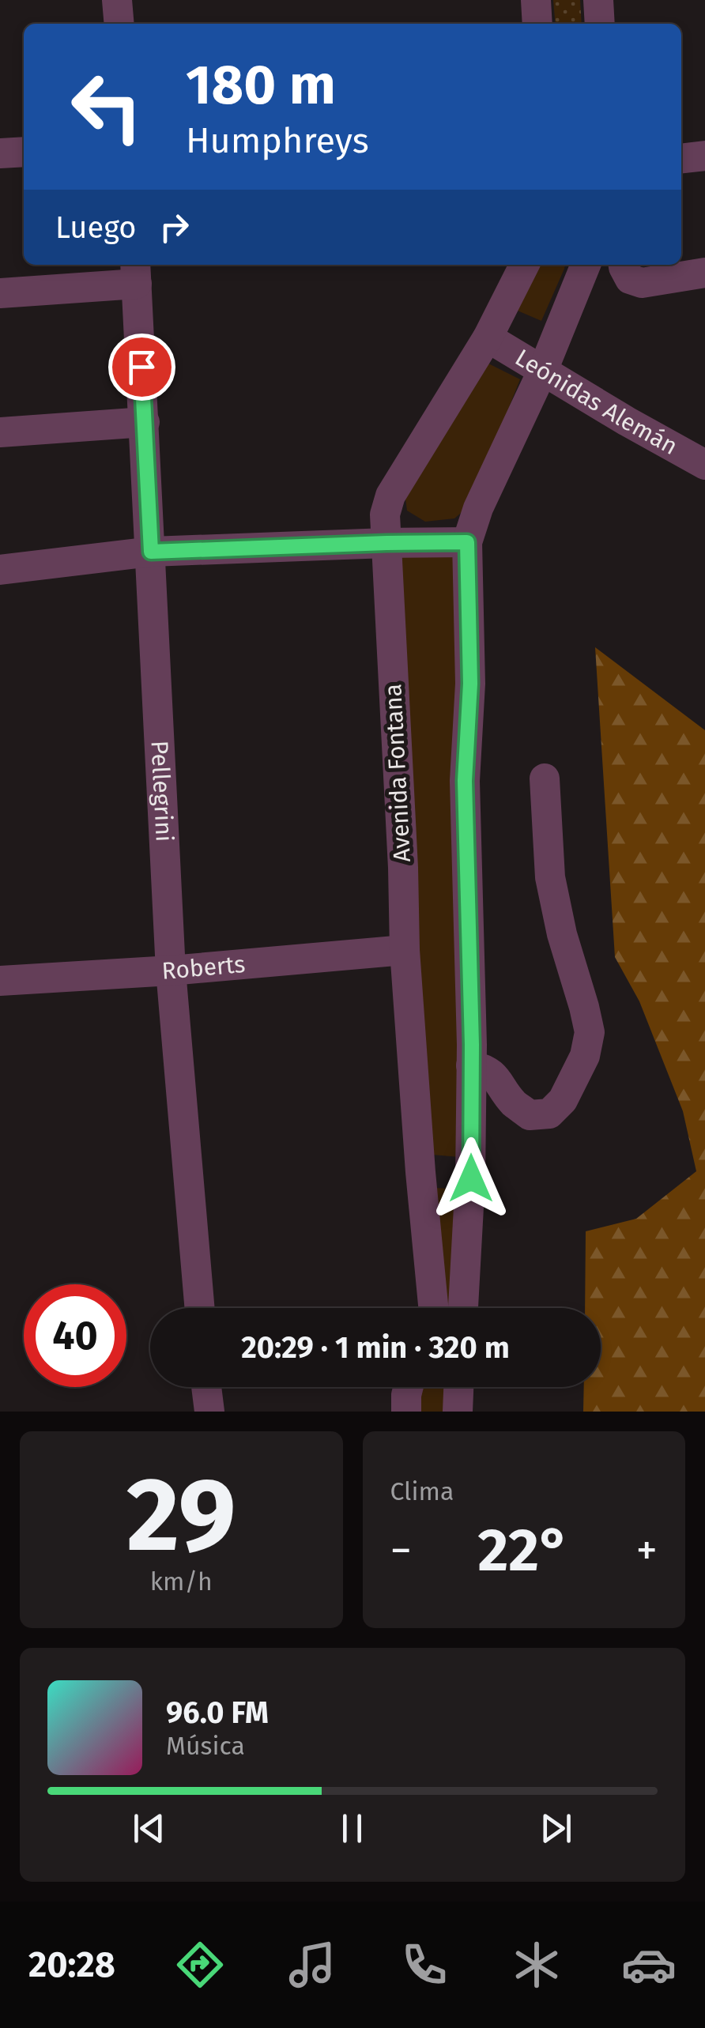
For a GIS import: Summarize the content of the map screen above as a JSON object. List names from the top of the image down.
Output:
{
  "streets": {
    "street": [
      "Leónidas Alemán",
      "Avenida Fontana",
      "Pellegrini",
      "Roberts"
    ]
  },
  "crossings": [
    ["Leónidas Alemán", "Avenida Fontana"],
    ["Avenida Fontana", "Roberts"],
    ["Pellegrini", "Roberts"]
  ],
  "page": {
    "turn": ["180 m", "Humphreys"],
    "then": "Luego",
    "limit": "40",
    "trip": "20:29 · 1 min · 320 m",
    "tile": [
      ["29", "km/h"],
      "Clima"
    ],
    "heat": ["−", "22°", "+"],
    "song": ["96.0 FM", "Música"],
    "tabs": "20:28"
  }
}
